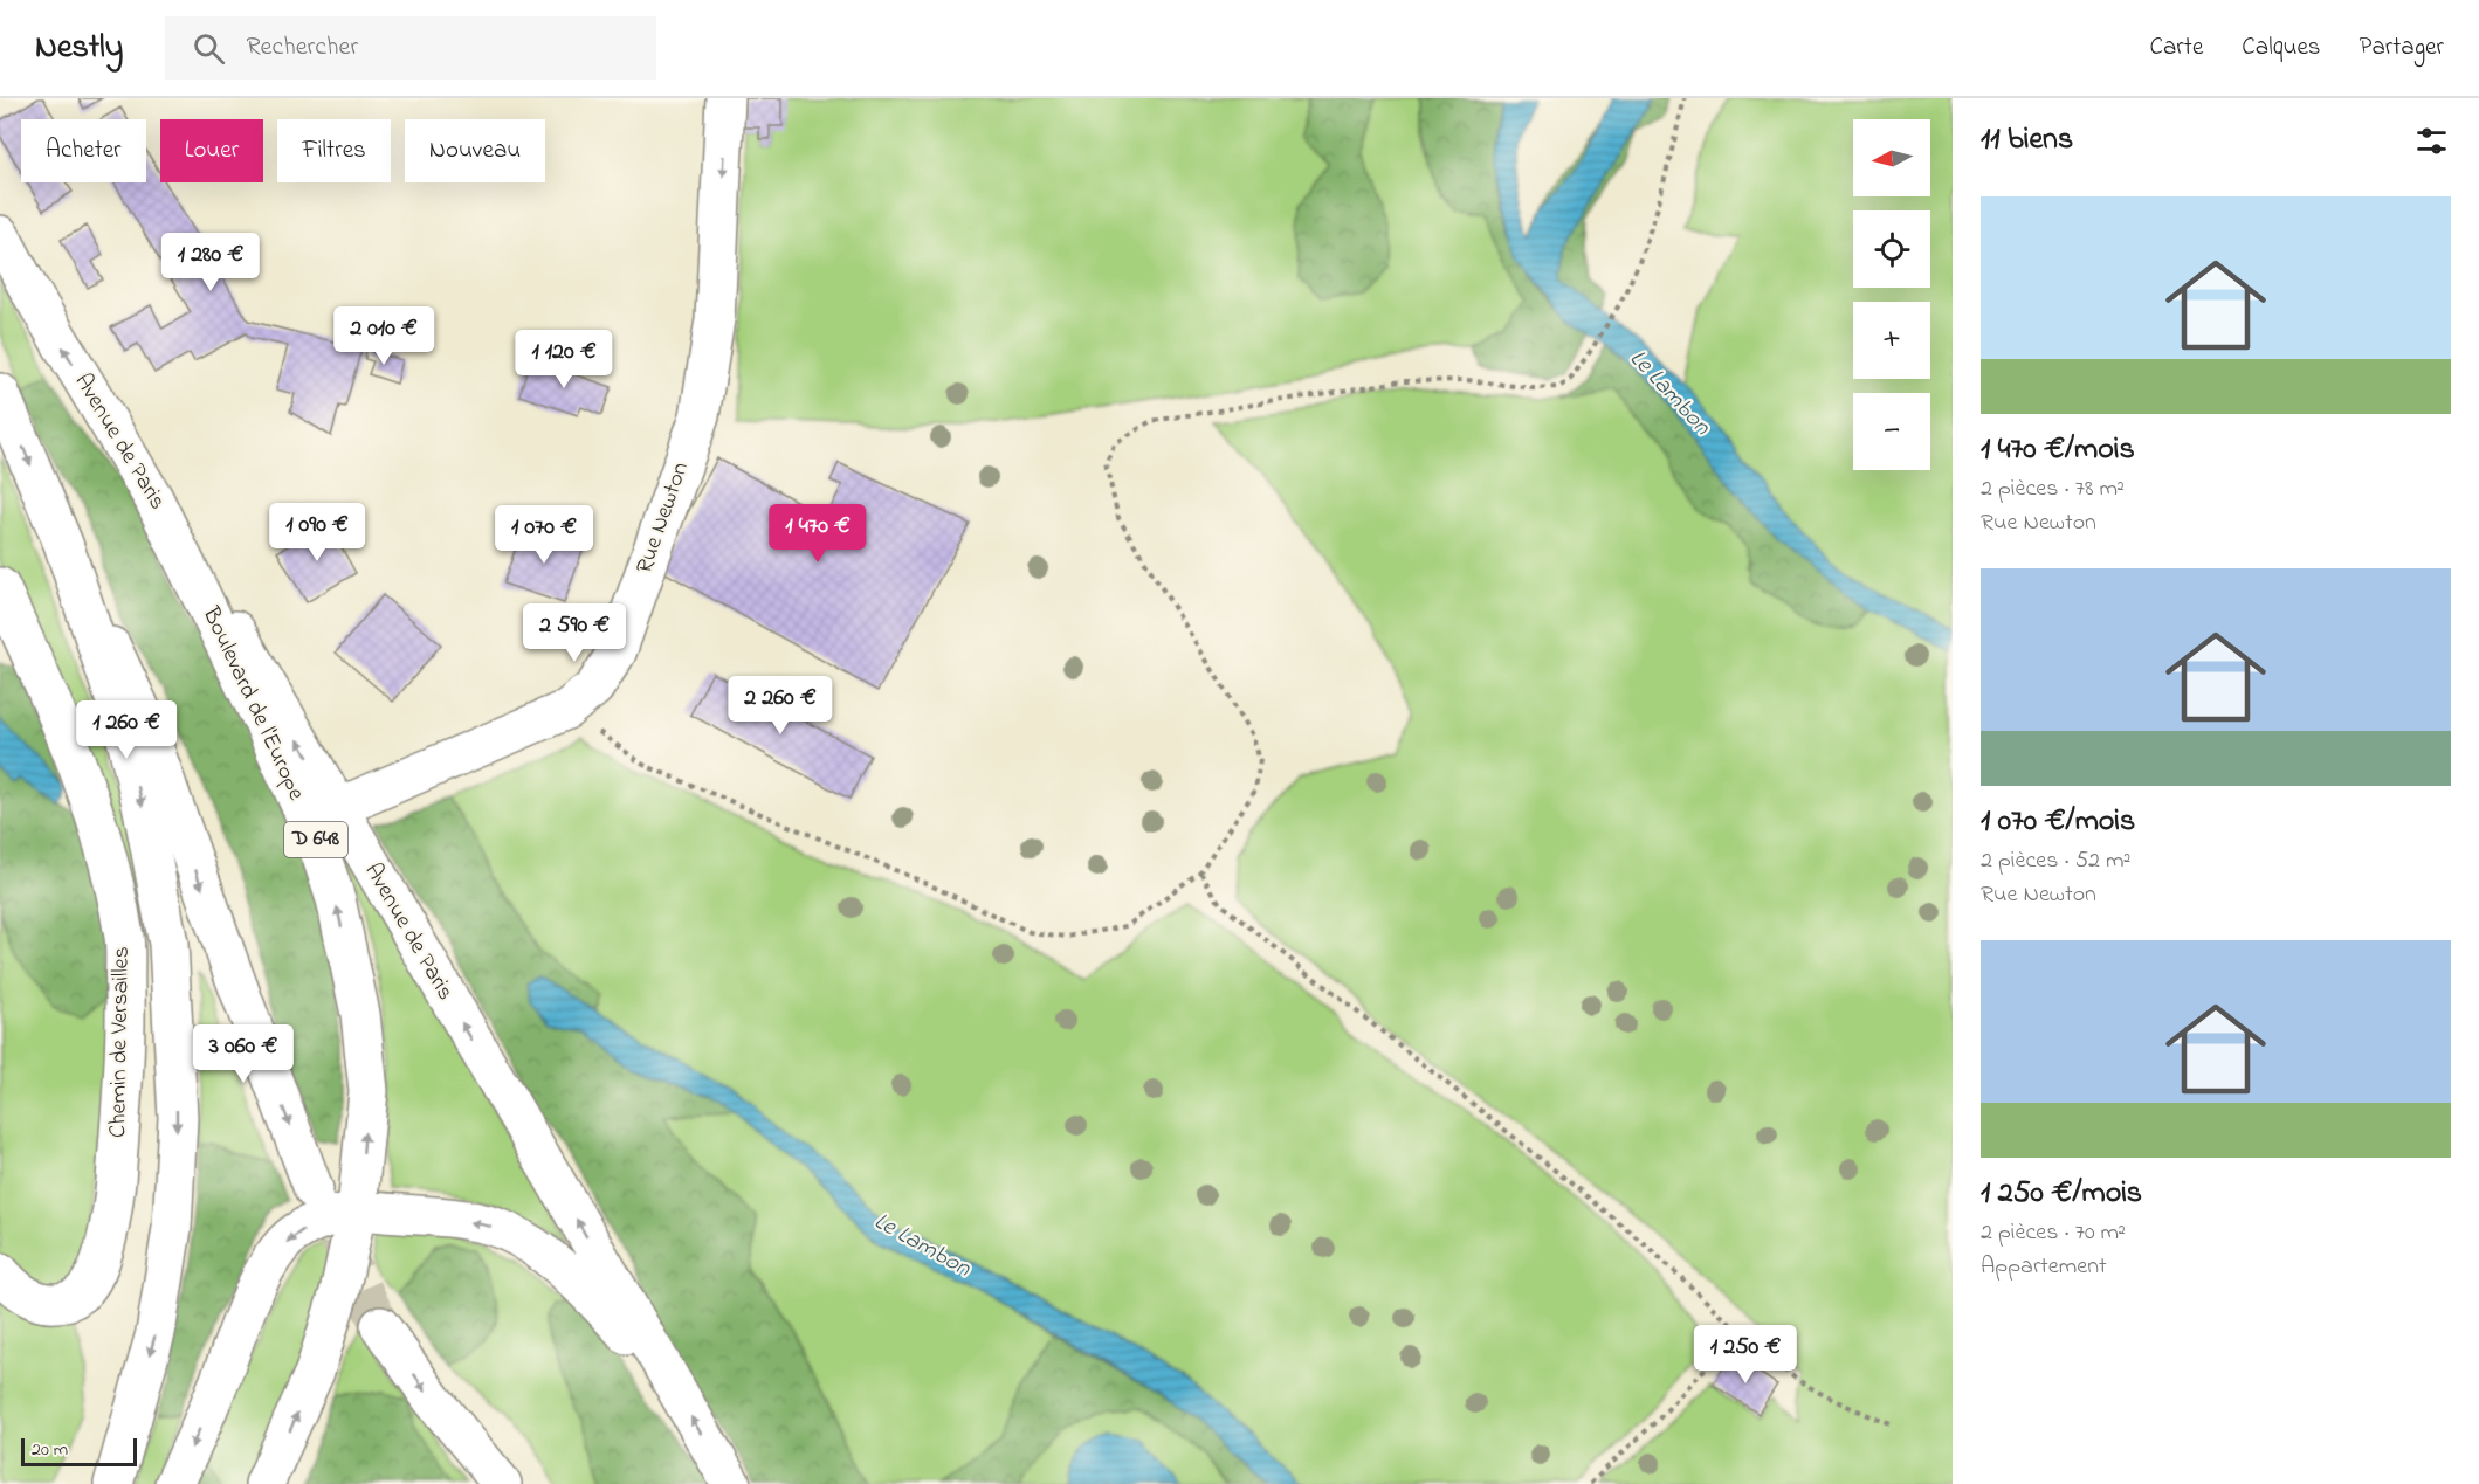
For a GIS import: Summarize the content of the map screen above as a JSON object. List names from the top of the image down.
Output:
{
  "streets": {
    "main road": [
      "Avenue de Paris",
      "Rue Newton",
      "Boulevard de l'Europe",
      "D 648",
      "Chemin de Versailles"
    ]
  },
  "crossings": [
    ["Avenue de Paris", "Rue Newton"],
    ["Avenue de Paris", "Boulevard de l'Europe"]
  ],
  "one_way": ["Rue Newton"],
  "water": ["Le Lambon"],
  "scale_bar": "20 m",
  "north": "left",
  "page": {
    "header": "Nestly",
    "search": "Rechercher",
    "nav": ["Carte", "Calques", "Partager"],
    "heading": "11 biens",
    "map_buttons": ["+", "−"],
    "chip": [
      "Acheter",
      "Louer",
      "Filtres",
      "Nouveau"
    ],
    "list": [
      {
        "name": "1 470 €/mois",
        "note": "2 pièces · 78 m² · Rue Newton"
      },
      {
        "name": "1 070 €/mois",
        "note": "2 pièces · 52 m² · Rue Newton"
      },
      {
        "name": "1 250 €/mois",
        "note": "2 pièces · 70 m² · Appartement"
      }
    ],
    "price": [
      "1 280 €",
      "2 010 €",
      "1 120 €",
      "1 090 €",
      "1 470 €",
      "1 070 €",
      "2 590 €",
      "2 260 €",
      "1 260 €",
      "3 060 €",
      "1 250 €"
    ],
    "scale": "20 m"
  }
}
